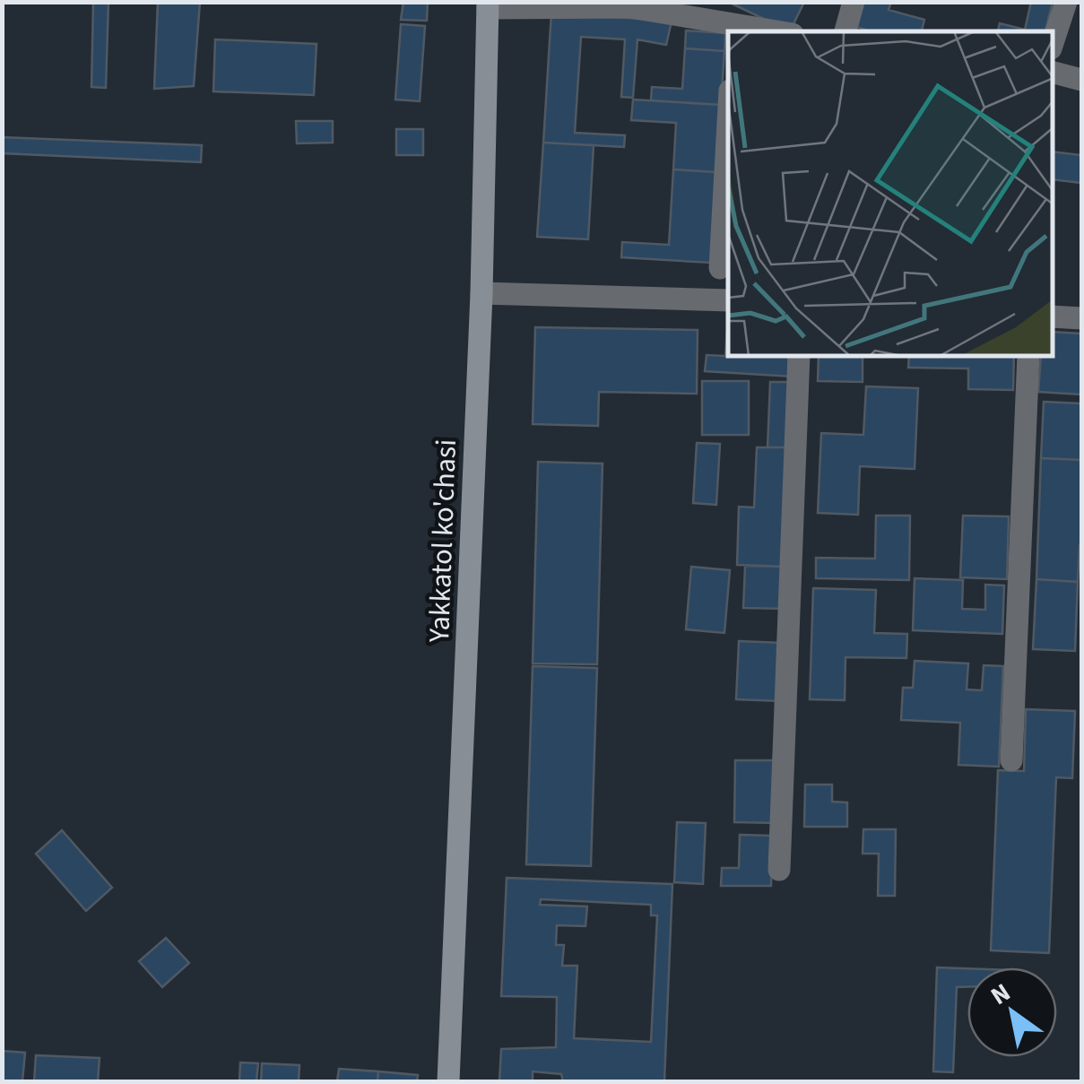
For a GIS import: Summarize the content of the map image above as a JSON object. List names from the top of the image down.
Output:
{
  "streets": {
    "street": ["Yakkatol ko'chasi"]
  },
  "north": "top left"
}
